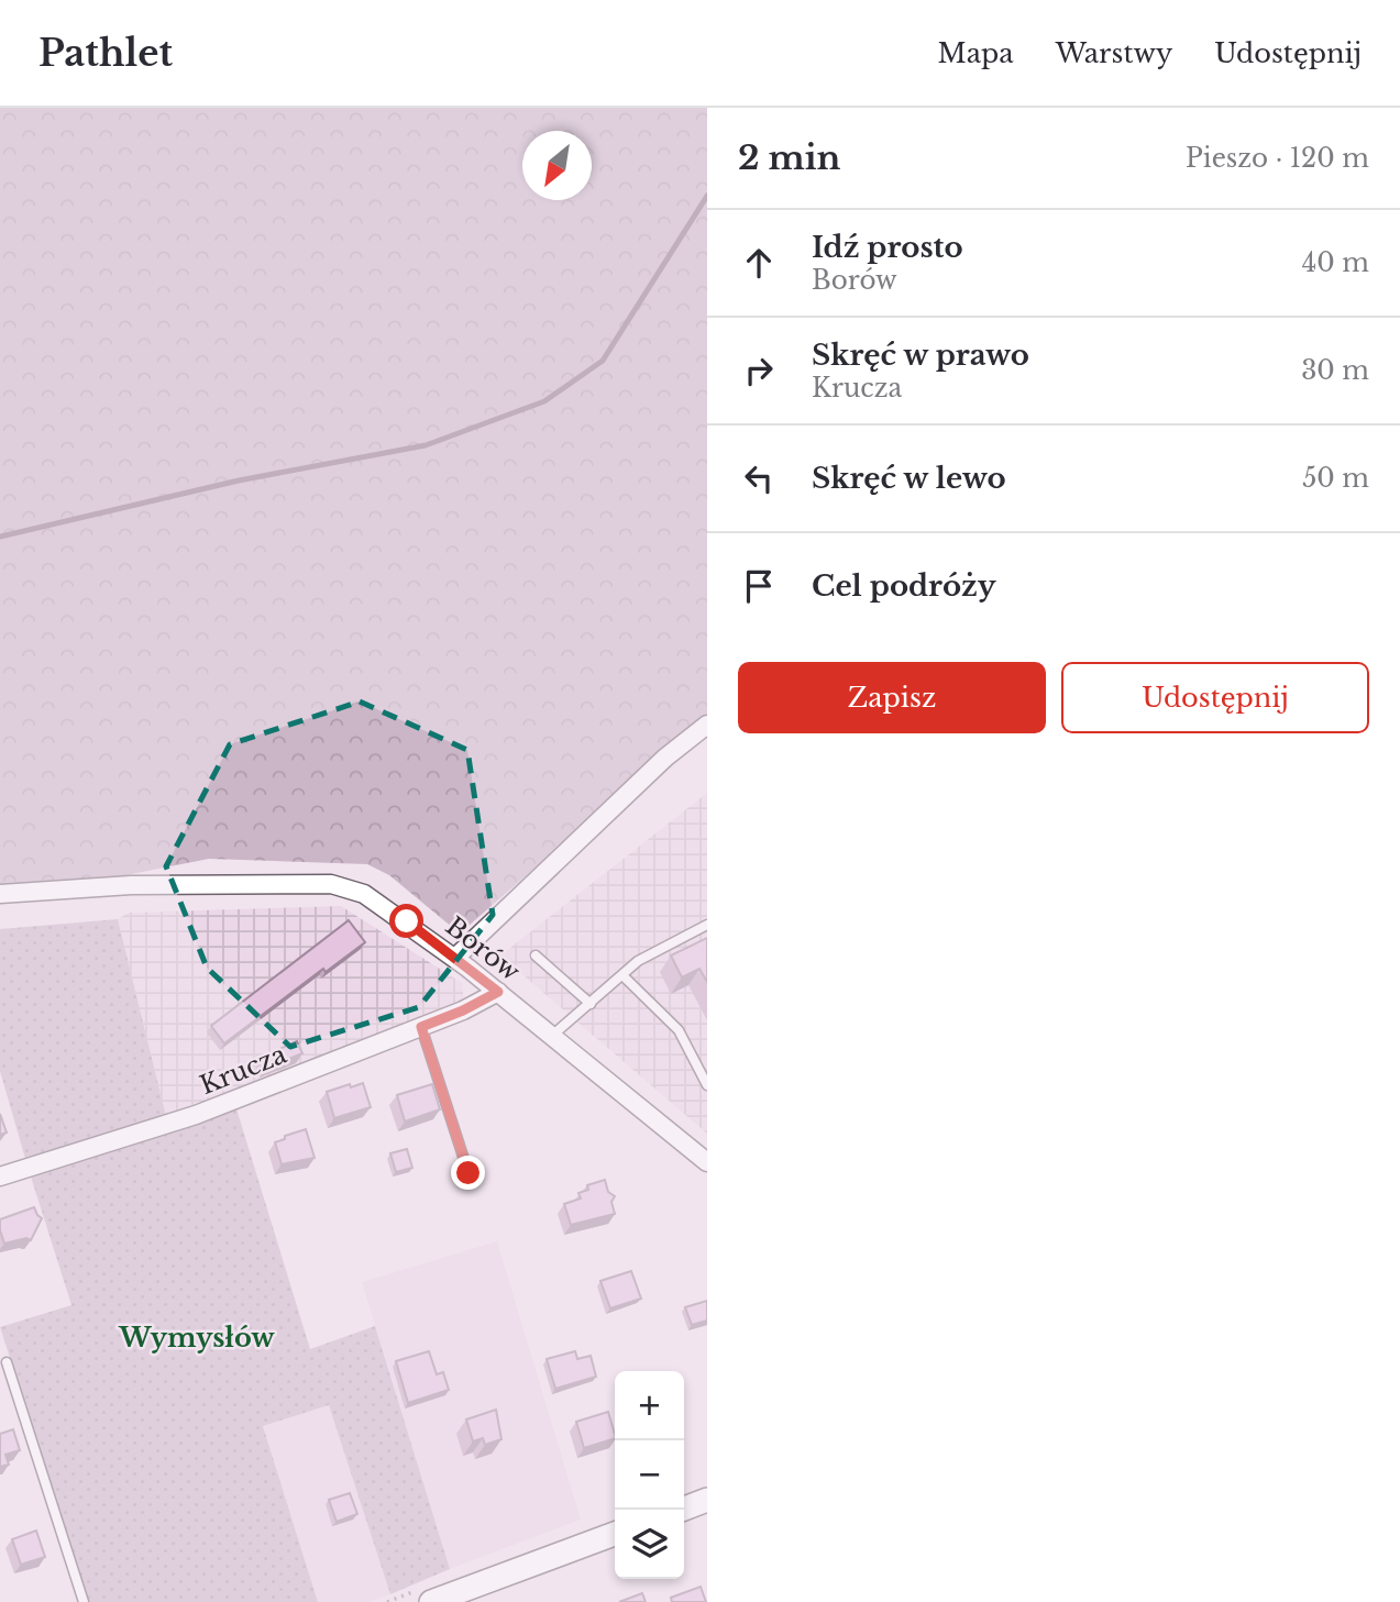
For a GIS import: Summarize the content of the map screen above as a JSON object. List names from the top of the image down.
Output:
{
  "streets": {
    "street": ["Borów", "Krucza"]
  },
  "crossings": [
    ["Borów", "Krucza"]
  ],
  "districts": ["Wymysłów"],
  "north": "bottom left",
  "page": {
    "header": "Pathlet",
    "nav": ["Mapa", "Warstwy", "Udostępnij"],
    "heading": ["2 min", "Pieszo · 120 m"],
    "list": [
      ["Idź prosto", "Borów", "40 m"],
      ["Skręć w prawo", "Krucza", "30 m"],
      ["Skręć w lewo", "50 m"],
      "Cel podróży"
    ],
    "buttons": ["Zapisz", "Udostępnij"],
    "map_buttons": ["+", "−"]
  }
}
